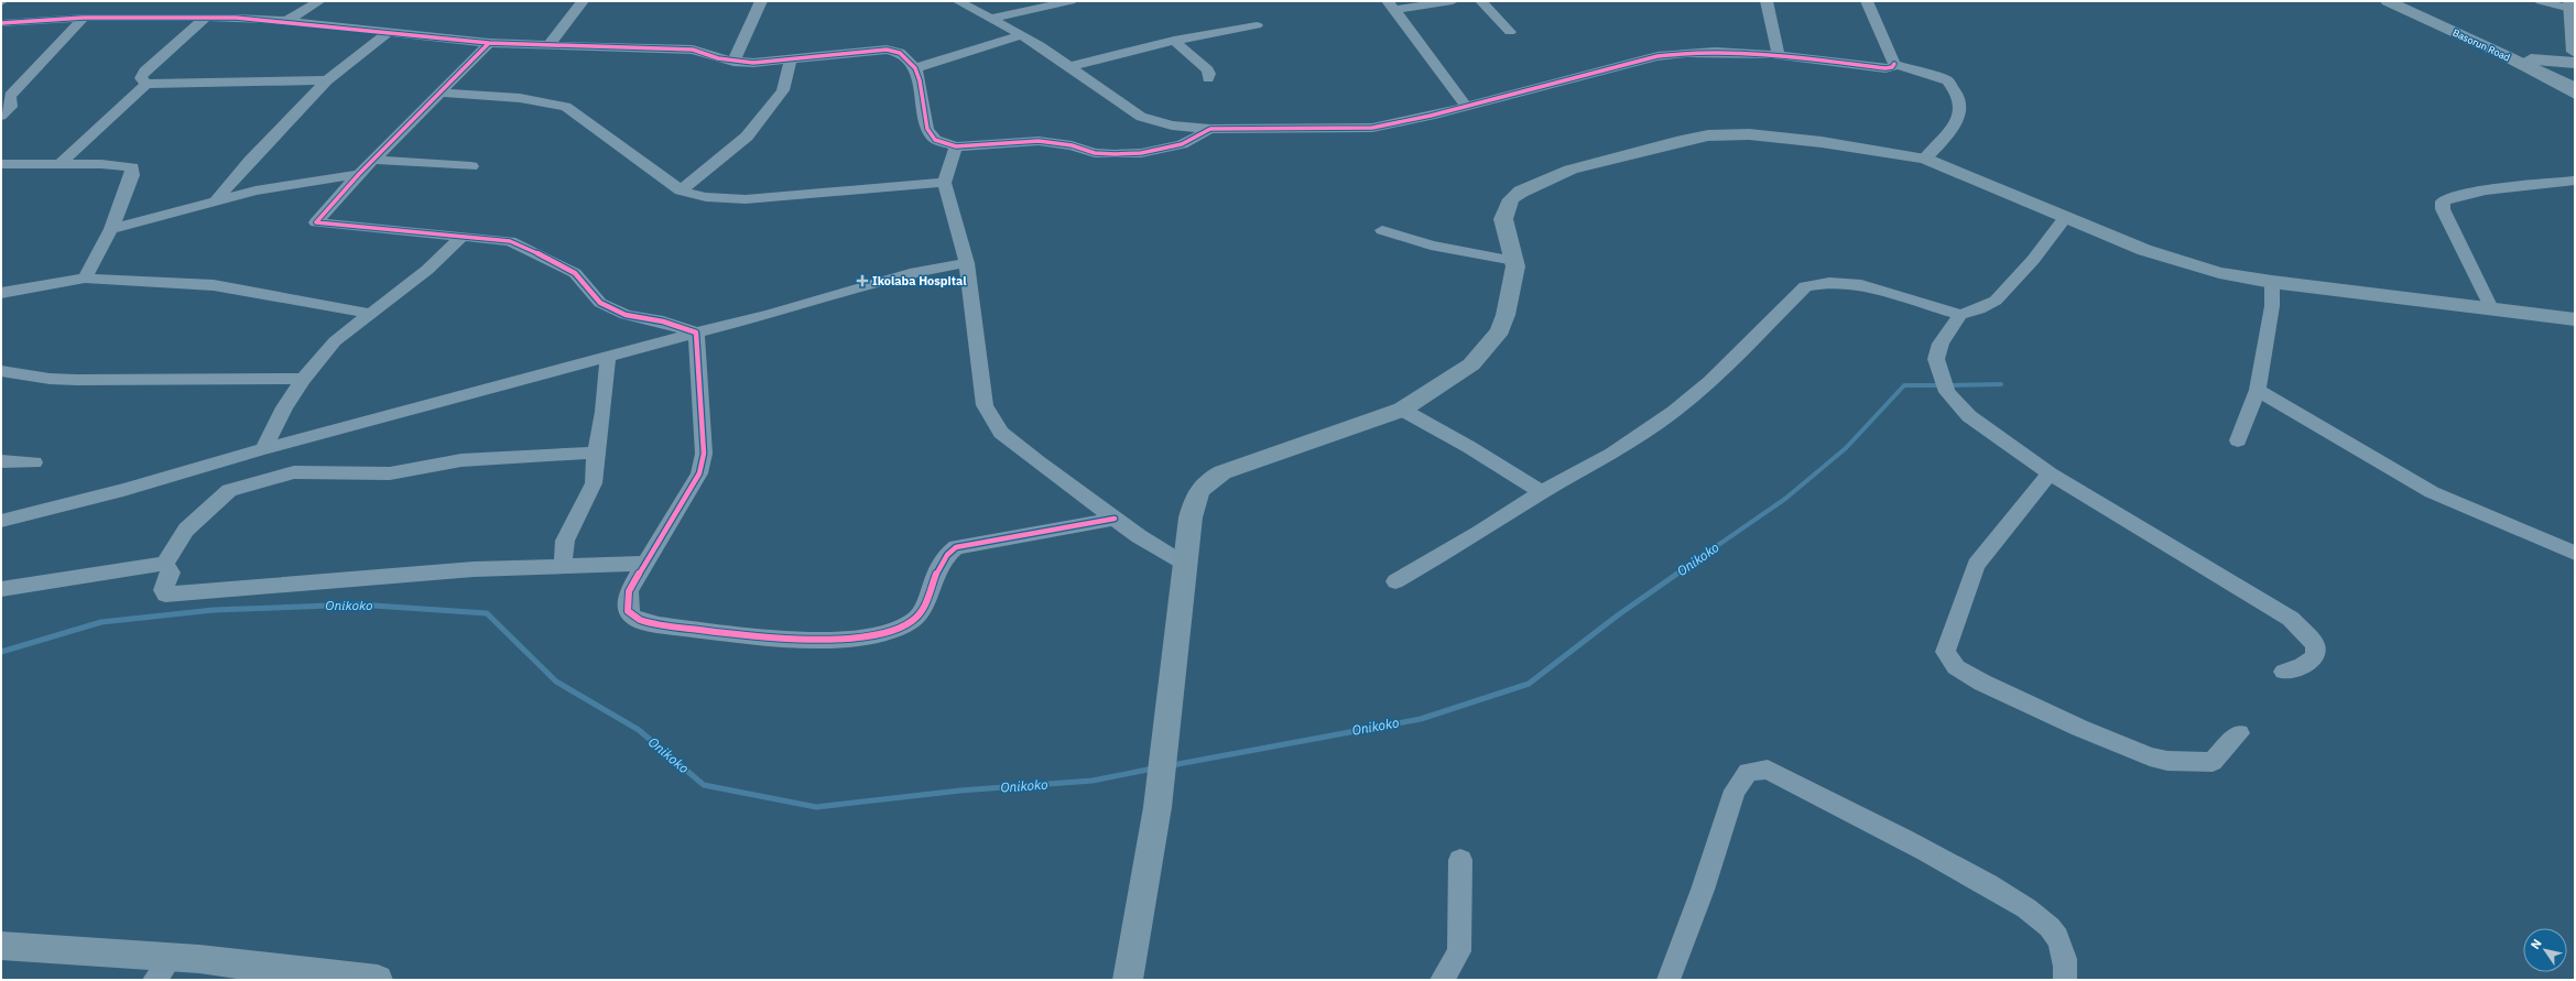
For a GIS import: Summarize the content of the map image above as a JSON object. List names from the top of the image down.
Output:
{
  "streets": {
    "main road": ["Basorun Road"]
  },
  "water": ["Onikoko"],
  "places": {
    "health": ["Ikolaba Hospital"]
  },
  "north": "top left"
}
